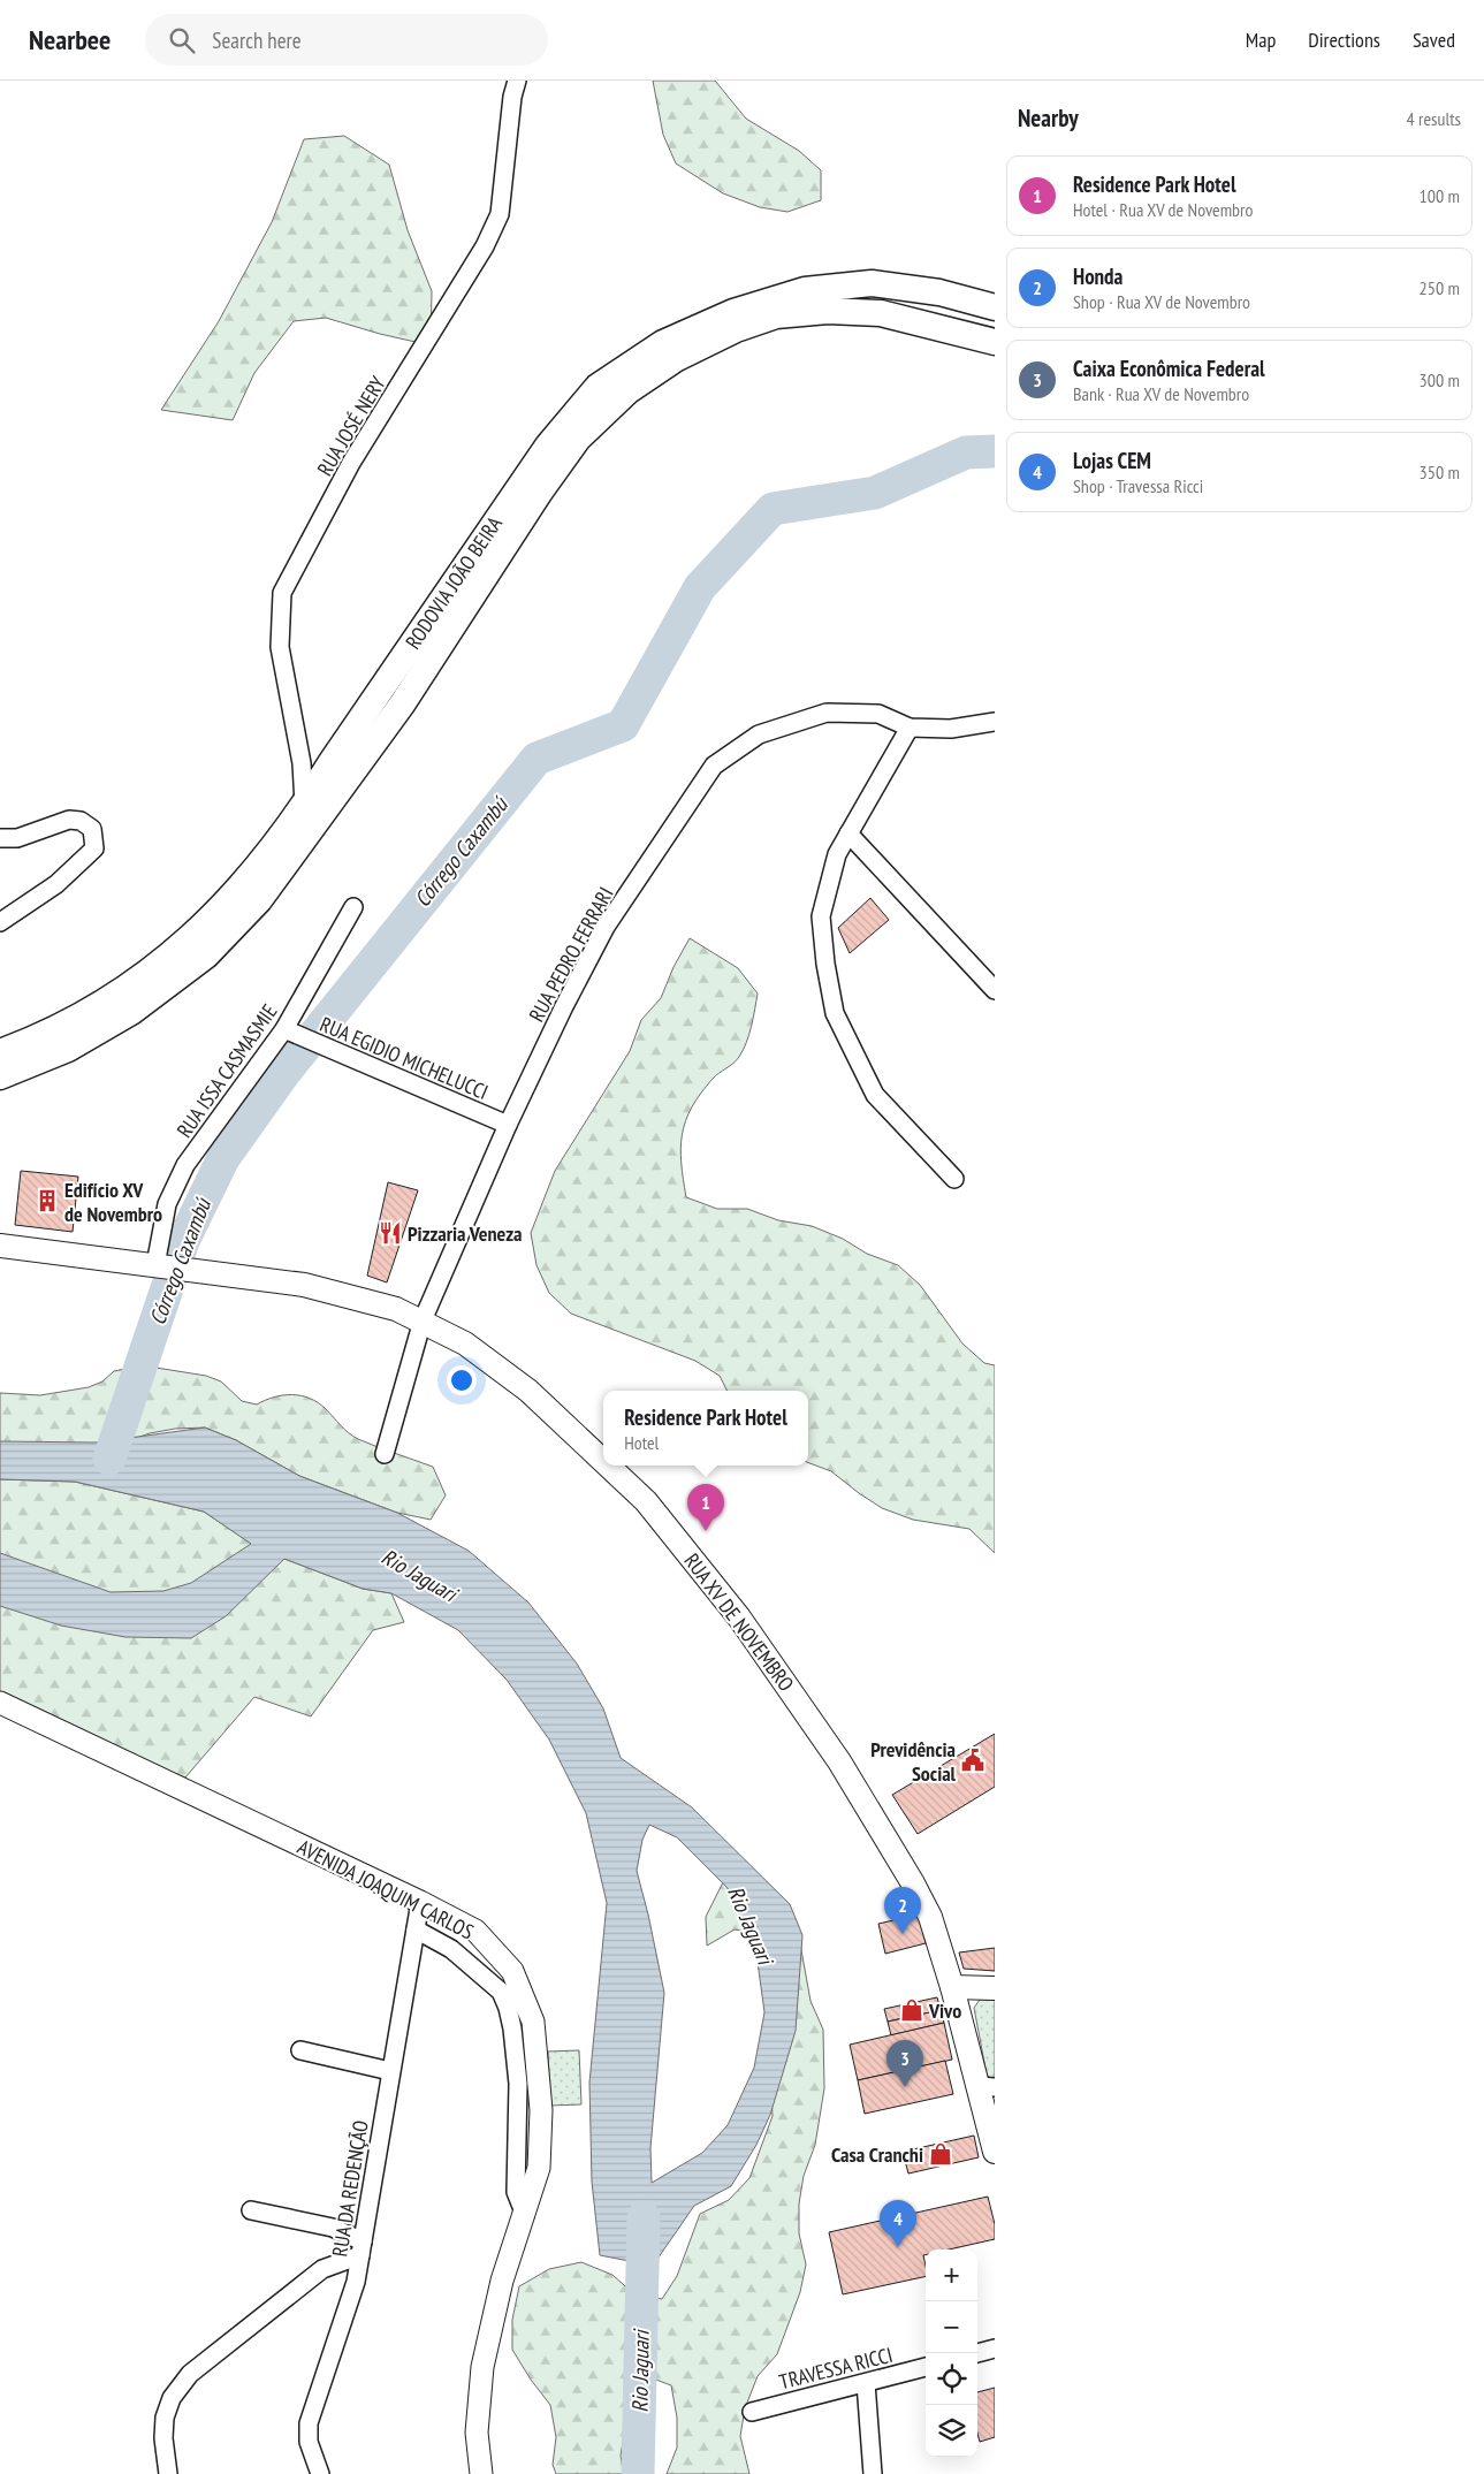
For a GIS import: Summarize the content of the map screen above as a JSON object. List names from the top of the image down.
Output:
{
  "streets": {
    "main road": ["RODOVIA JOÃO BEIRA", "RUA XV DE NOVEMBRO"],
    "street": [
      "RUA JOSÉ NERY",
      "RUA PEDRO FERRARI",
      "RUA EGIDIO MICHELUCCI",
      "RUA ISSA CASMASMIE",
      "AVENIDA JOAQUIM CARLOS",
      "RUA DA REDENÇÃO",
      "TRAVESSA RICCI"
    ]
  },
  "crossings": [
    ["RUA JOSÉ NERY", "RODOVIA JOÃO BEIRA"],
    ["RUA PEDRO FERRARI", "RUA EGIDIO MICHELUCCI"],
    ["RUA PEDRO FERRARI", "RUA XV DE NOVEMBRO"],
    ["RUA EGIDIO MICHELUCCI", "RUA ISSA CASMASMIE"],
    ["RUA ISSA CASMASMIE", "RUA XV DE NOVEMBRO"],
    ["AVENIDA JOAQUIM CARLOS", "RUA DA REDENÇÃO"]
  ],
  "water": ["Córrego Caxambú", "Rio Jaguari"],
  "places": {
    "building": ["Edifício XV de Novembro"],
    "restaurant": ["Pizzaria Veneza"],
    "public building": ["Previdência Social"],
    "shop": ["Vivo", "Casa Cranchi"]
  },
  "page": {
    "header": "Nearbee",
    "search": "Search here",
    "nav": ["Map", "Directions", "Saved"],
    "heading": ["Nearby", "4 results"],
    "list": [
      {
        "mark": "1",
        "name": "Residence Park Hotel",
        "note": "Hotel · Rua XV de Novembro",
        "value": "100 m"
      },
      {
        "mark": "2",
        "name": "Honda",
        "note": "Shop · Rua XV de Novembro",
        "value": "250 m"
      },
      {
        "mark": "3",
        "name": "Caixa Econômica Federal",
        "note": "Bank · Rua XV de Novembro",
        "value": "300 m"
      },
      {
        "mark": "4",
        "name": "Lojas CEM",
        "note": "Shop · Travessa Ricci",
        "value": "350 m"
      }
    ],
    "popup": ["Residence Park Hotel", "Hotel"],
    "pins": [
      "1",
      "2",
      "3",
      "4"
    ],
    "map_buttons": ["+", "−"]
  }
}
